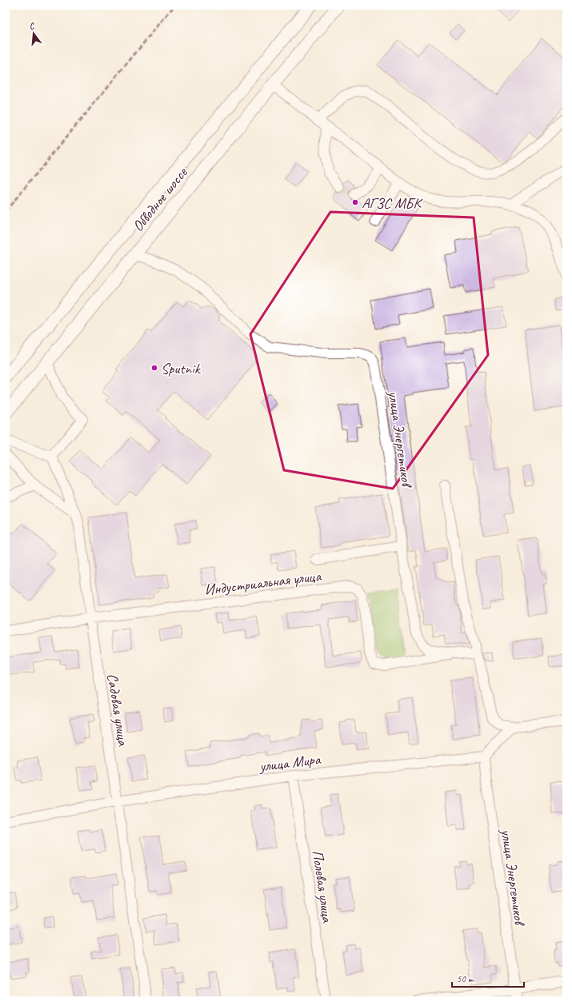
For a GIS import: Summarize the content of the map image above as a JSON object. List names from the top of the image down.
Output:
{
  "streets": {
    "main road": ["Обводное шоссе"],
    "street": [
      "улица Энергетиков",
      "Индустриальная улица",
      "Садовая улица",
      "улица Мира",
      "Полевая улица"
    ]
  },
  "crossings": [
    ["Обводное шоссе", "улица Энергетиков"],
    ["улица Энергетиков", "Индустриальная улица"],
    ["улица Энергетиков", "улица Мира"],
    ["Индустриальная улица", "Садовая улица"],
    ["Садовая улица", "улица Мира"],
    ["улица Мира", "Полевая улица"]
  ],
  "places": ["АГЗС МБК", "Sputnik"],
  "scale_bar": "50 m",
  "north": "top"
}
